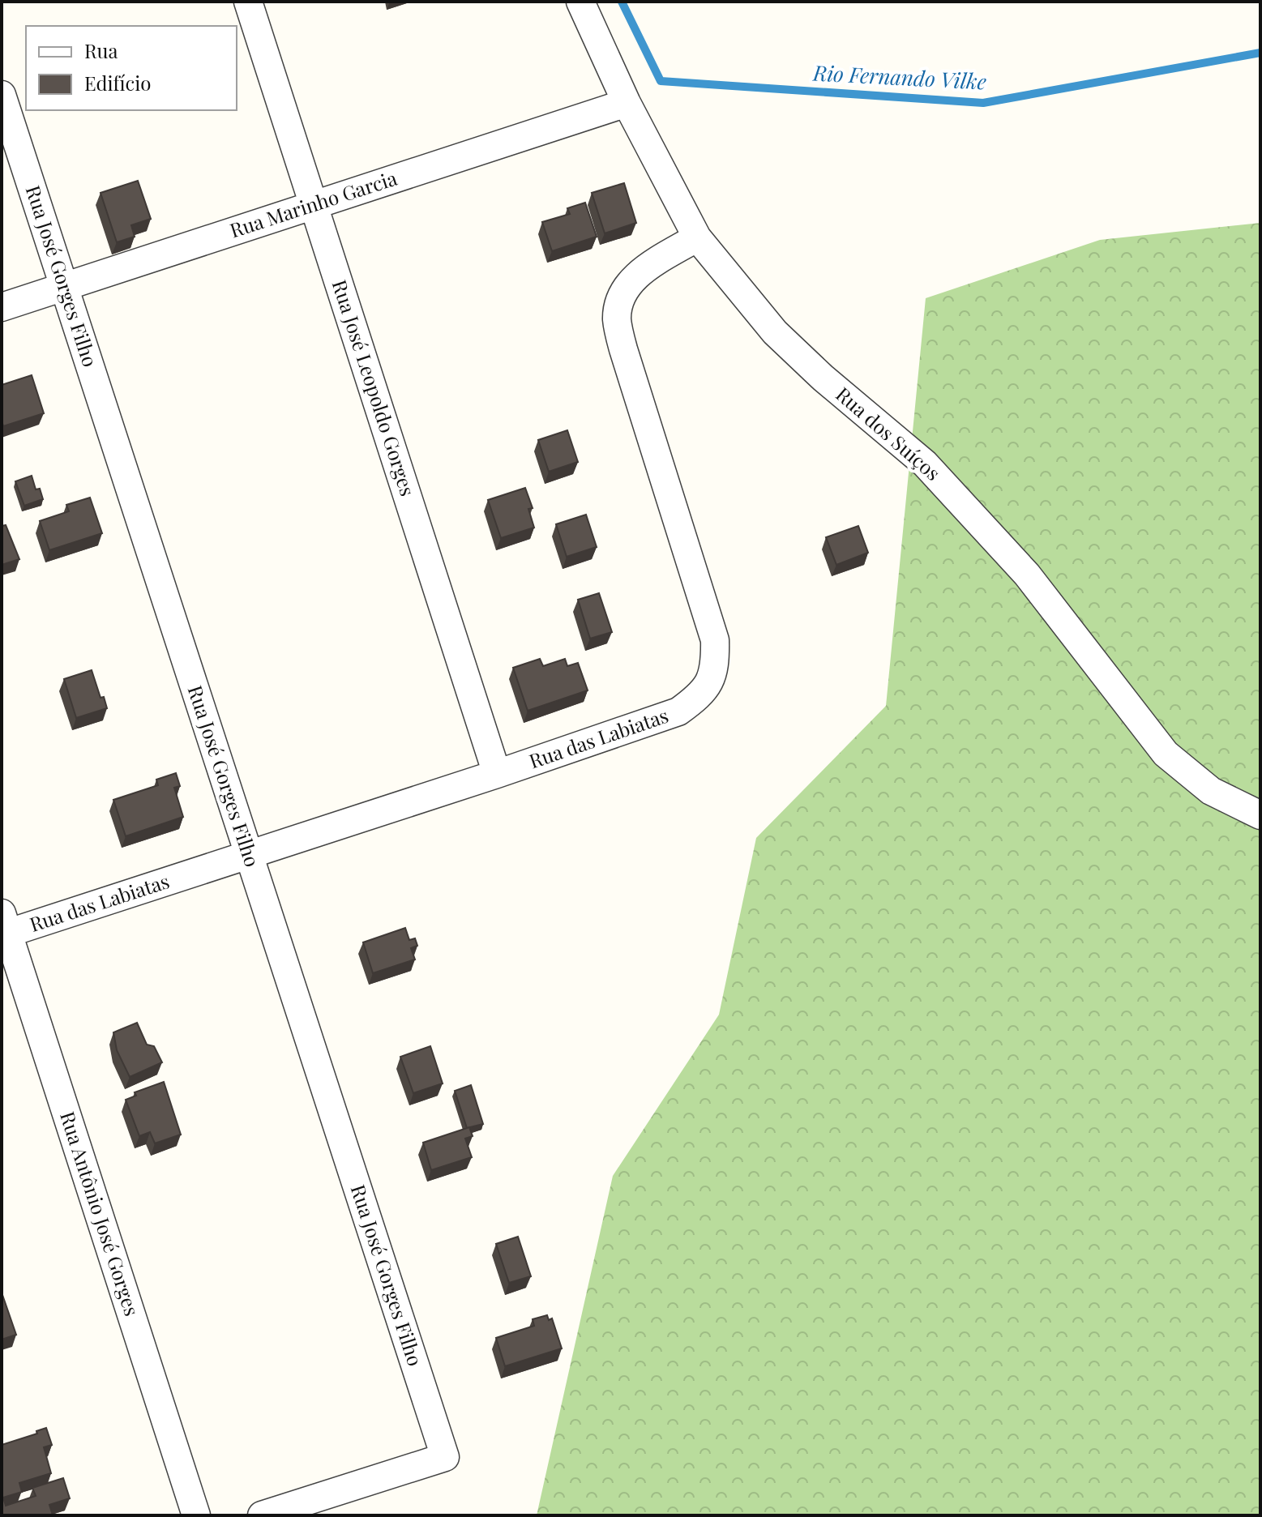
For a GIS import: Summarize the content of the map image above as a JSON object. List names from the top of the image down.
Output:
{
  "streets": {
    "street": [
      "Rua Marinho Garcia",
      "Rua José Gorges Filho",
      "Rua José Leopoldo Gorges",
      "Rua dos Suíços",
      "Rua das Labiatas",
      "Rua Antônio José Gorges"
    ]
  },
  "crossings": [
    ["Rua Marinho Garcia", "Rua José Gorges Filho"],
    ["Rua Marinho Garcia", "Rua José Leopoldo Gorges"],
    ["Rua Marinho Garcia", "Rua dos Suíços"],
    ["Rua José Gorges Filho", "Rua das Labiatas"],
    ["Rua José Leopoldo Gorges", "Rua das Labiatas"],
    ["Rua dos Suíços", "Rua das Labiatas"],
    ["Rua das Labiatas", "Rua Antônio José Gorges"]
  ],
  "water": ["Rio Fernando Vilke"],
  "legend": ["Rua", "Edifício"]
}
